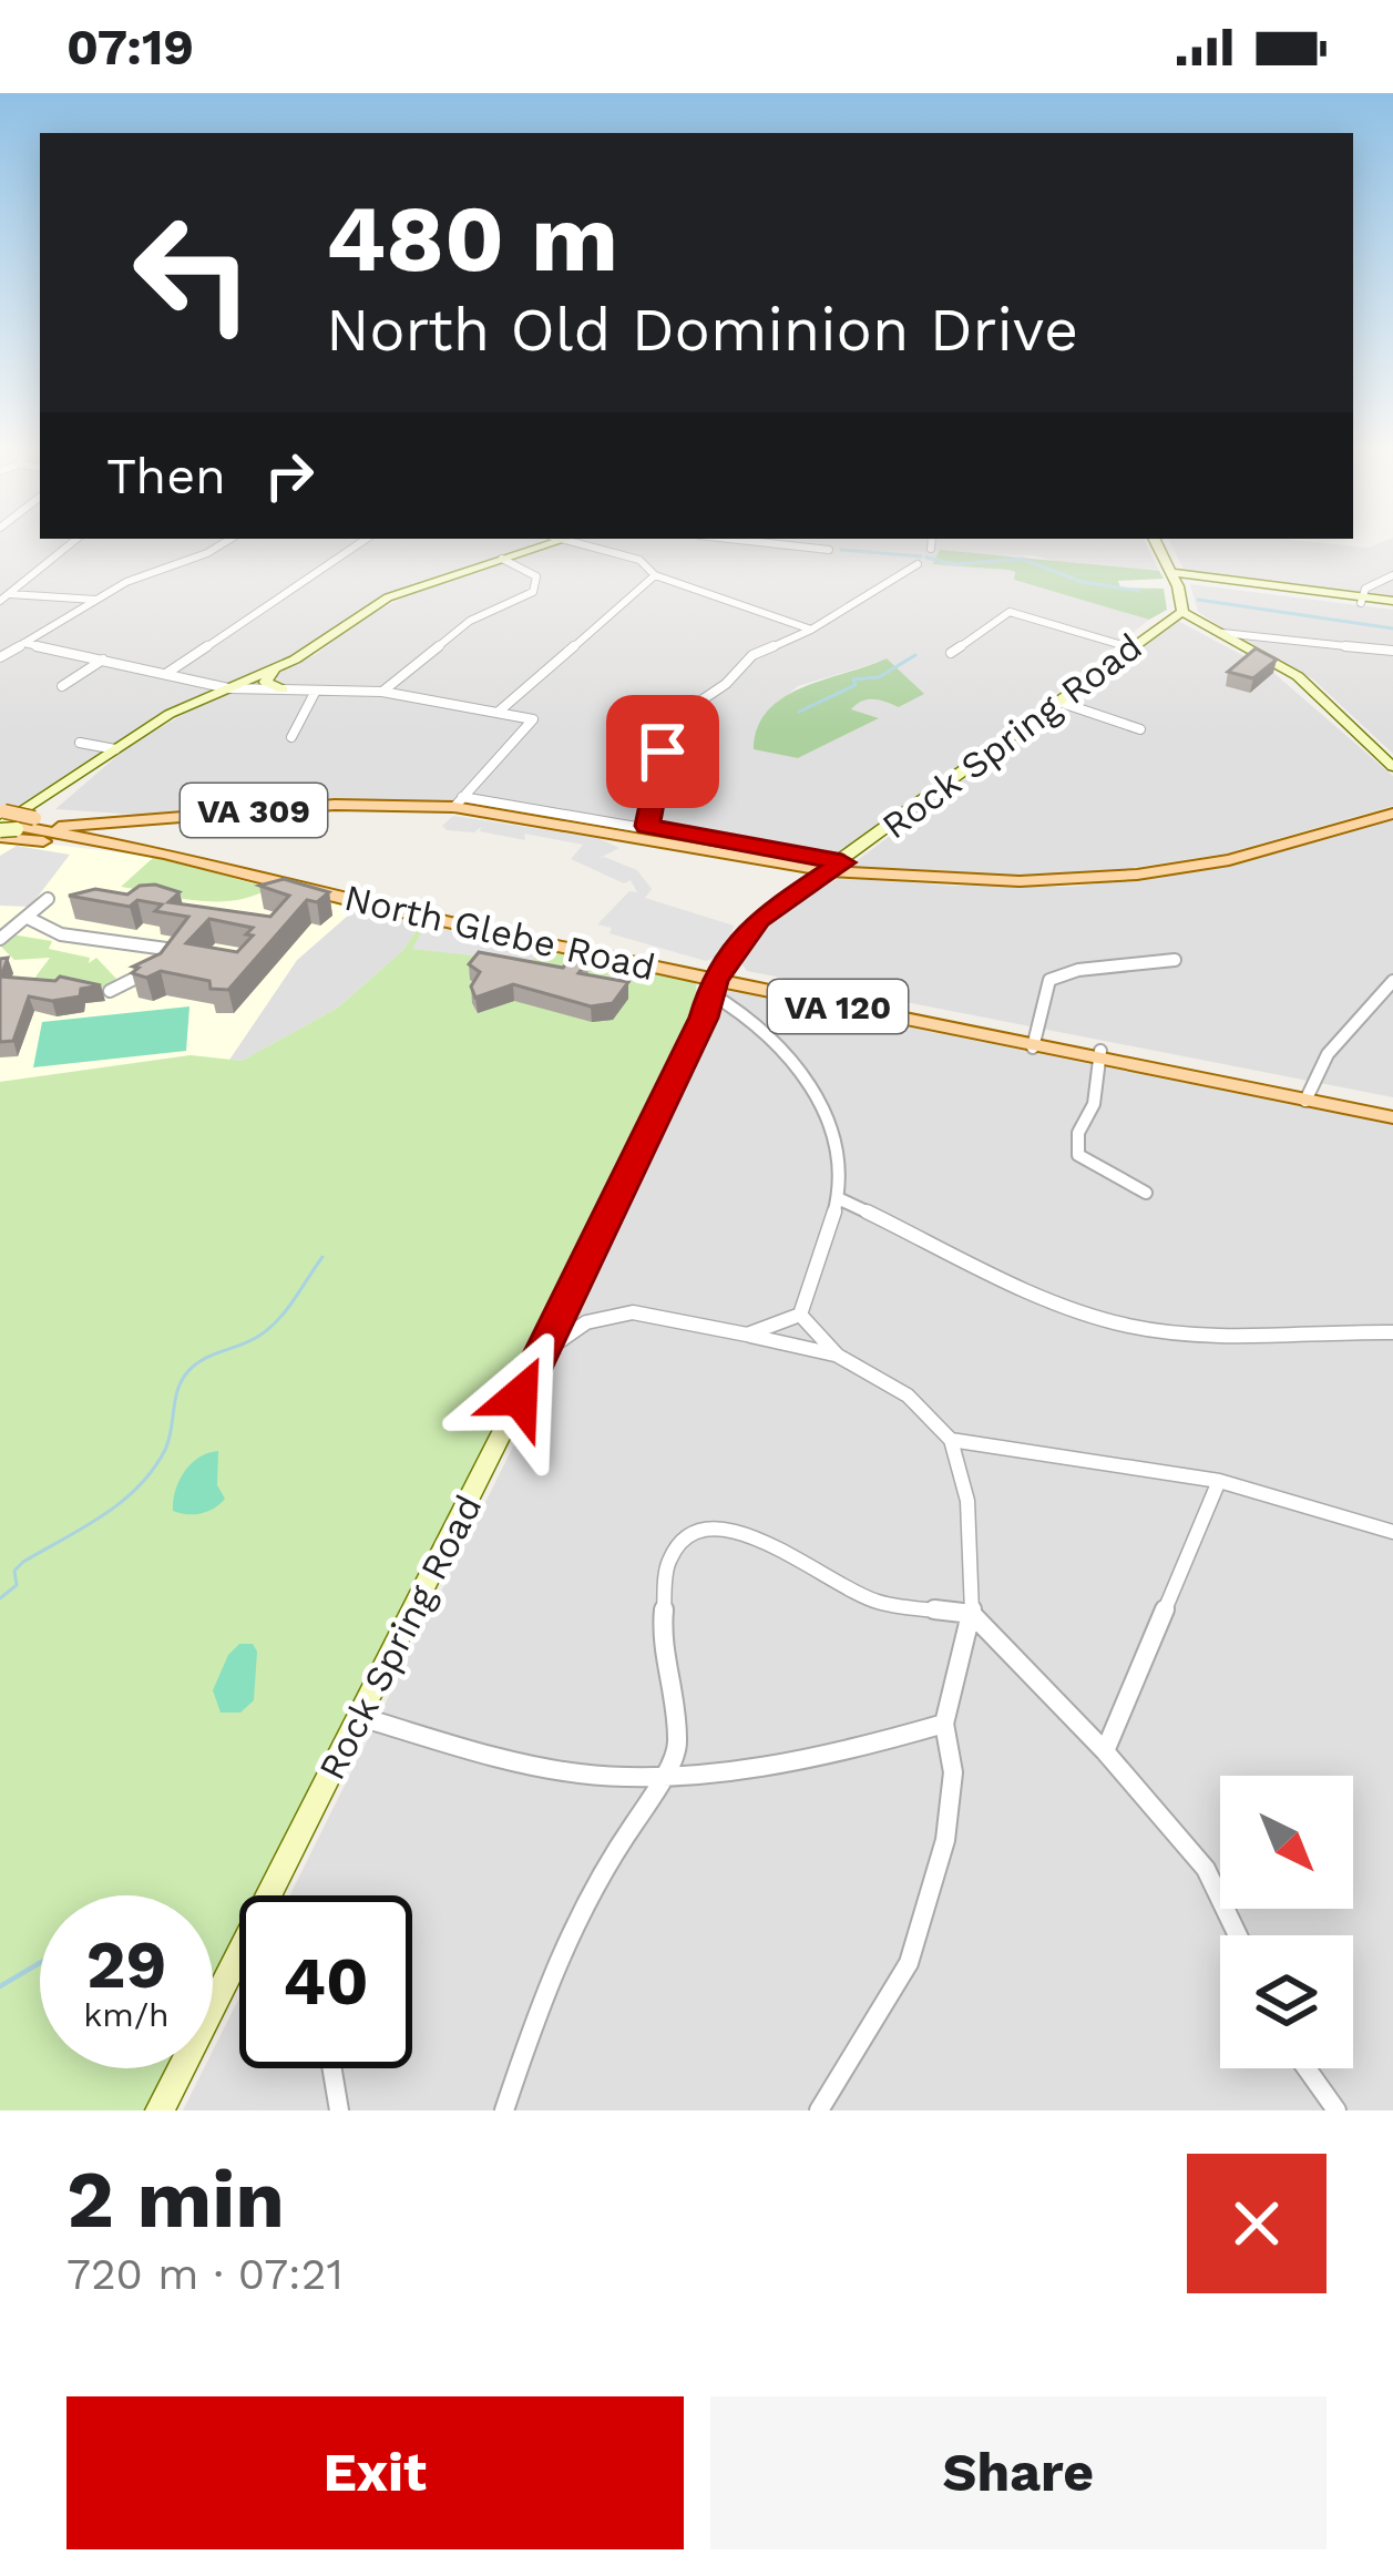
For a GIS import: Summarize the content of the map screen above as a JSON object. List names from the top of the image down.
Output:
{
  "streets": {
    "main road": ["VA 309", "North Glebe Road", "VA 120"],
    "street": ["Rock Spring Road"]
  },
  "crossings": [
    ["Rock Spring Road", "VA 309"],
    ["Rock Spring Road", "North Glebe Road"],
    ["VA 309", "North Glebe Road"]
  ],
  "north": "bottom right",
  "page": {
    "status": "07:19",
    "turn": ["480 m", "North Old Dominion Drive"],
    "then": "Then",
    "speed": "29 km/h",
    "limit": "40",
    "heading": ["2 min", "720 m · 07:21"],
    "buttons": ["Exit", "Share"]
  }
}
